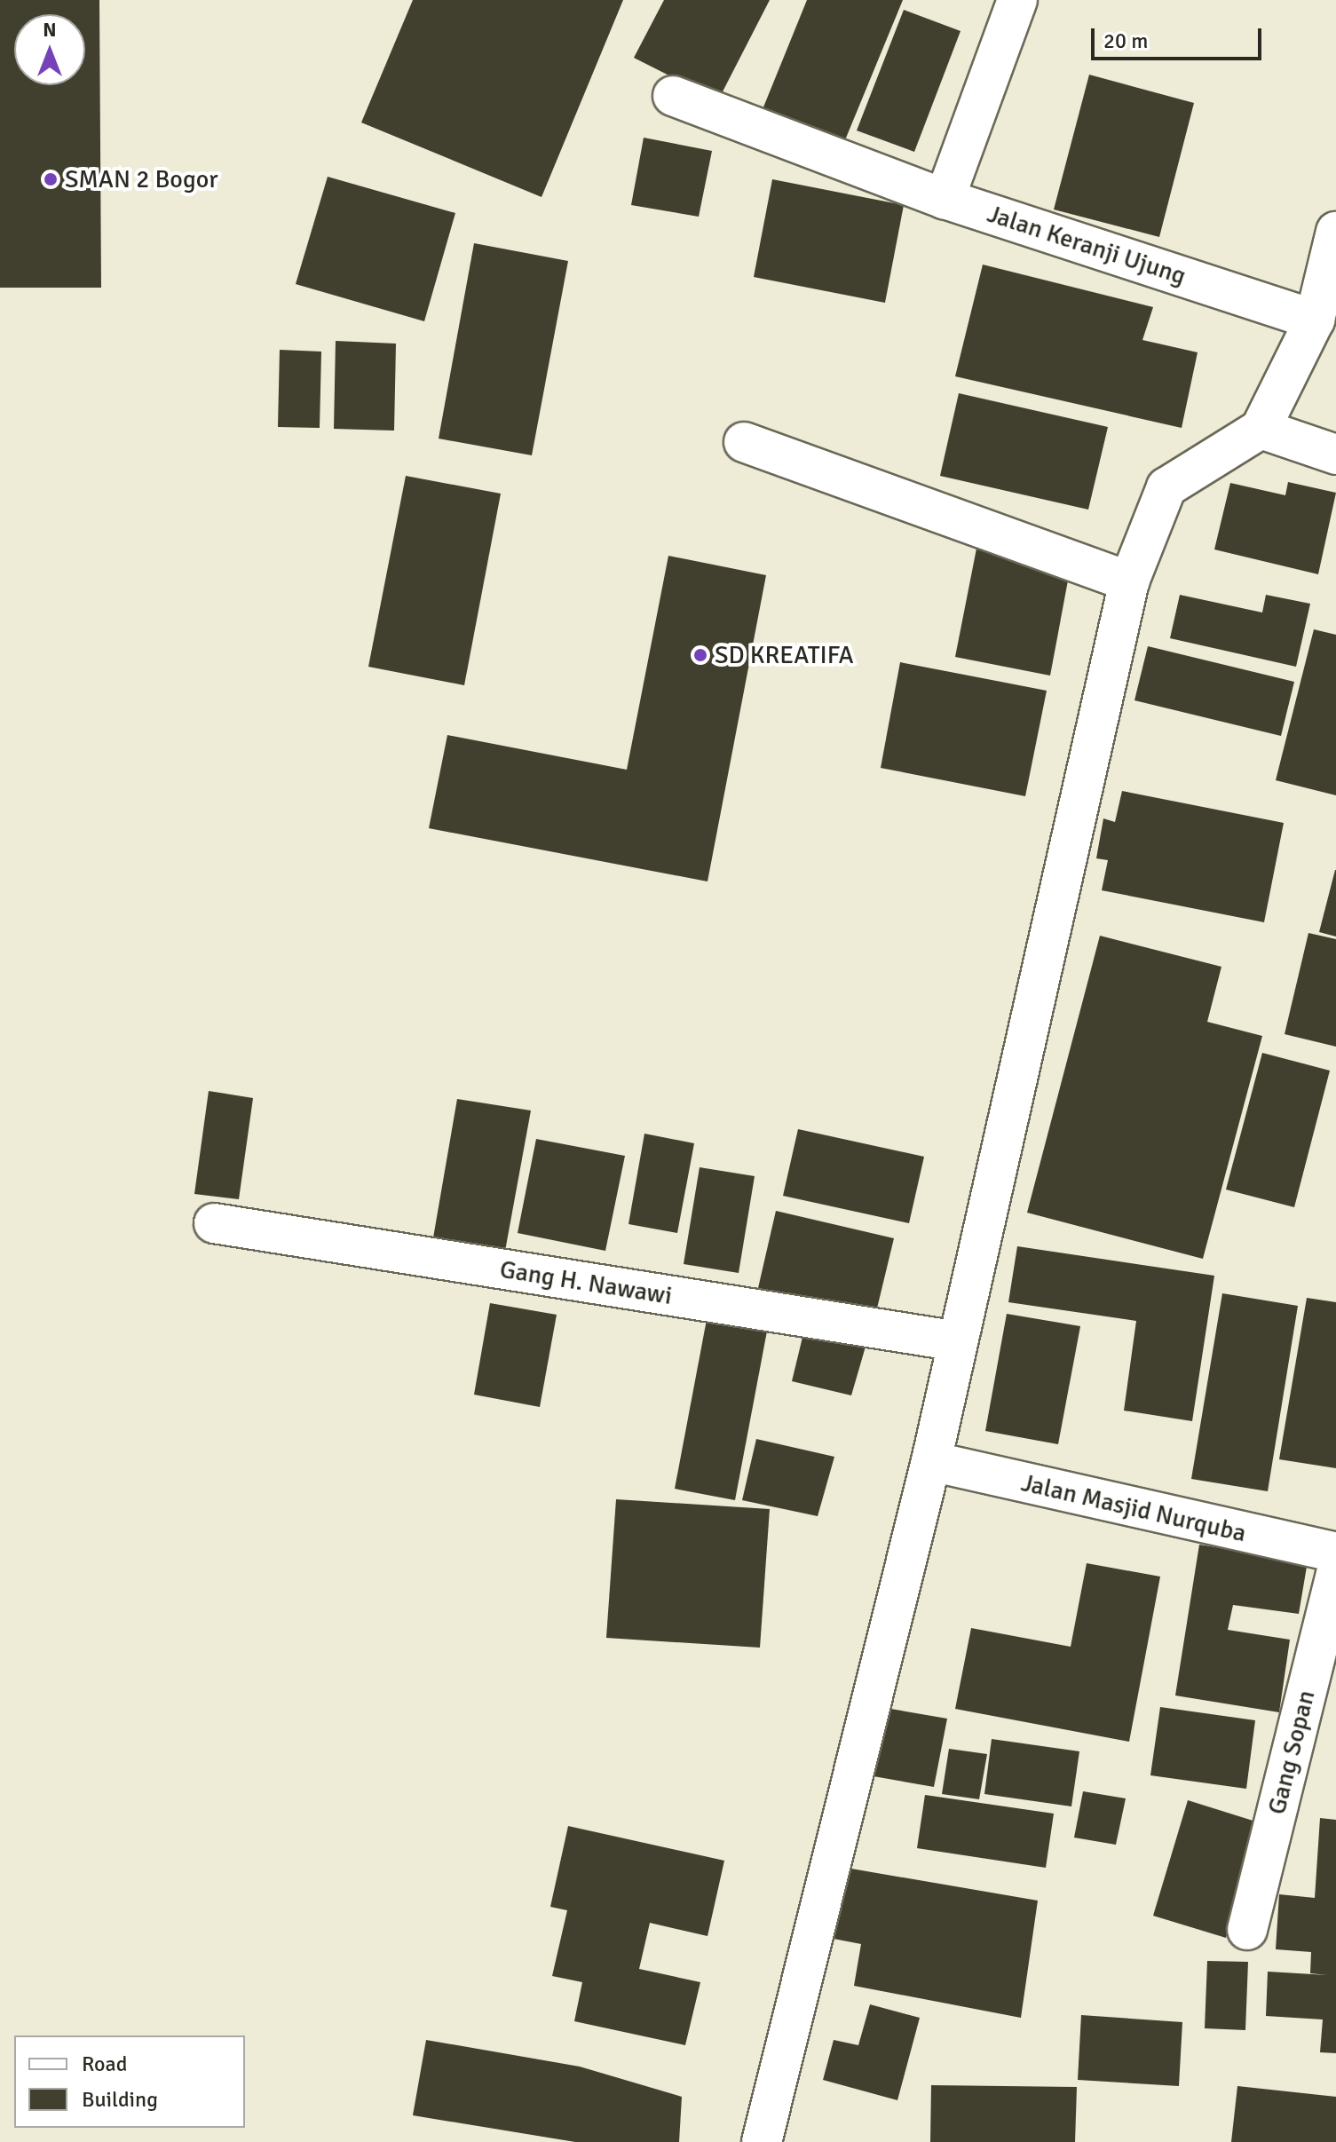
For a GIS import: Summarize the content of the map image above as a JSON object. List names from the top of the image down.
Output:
{
  "streets": {
    "street": [
      "Jalan Keranji Ujung",
      "Gang H. Nawawi",
      "Jalan Masjid Nurquba",
      "Gang Sopan"
    ]
  },
  "places": ["SMAN 2 Bogor", "SD KREATIFA"],
  "legend": ["Road", "Building"],
  "scale_bar": "20 m",
  "north": "top"
}
